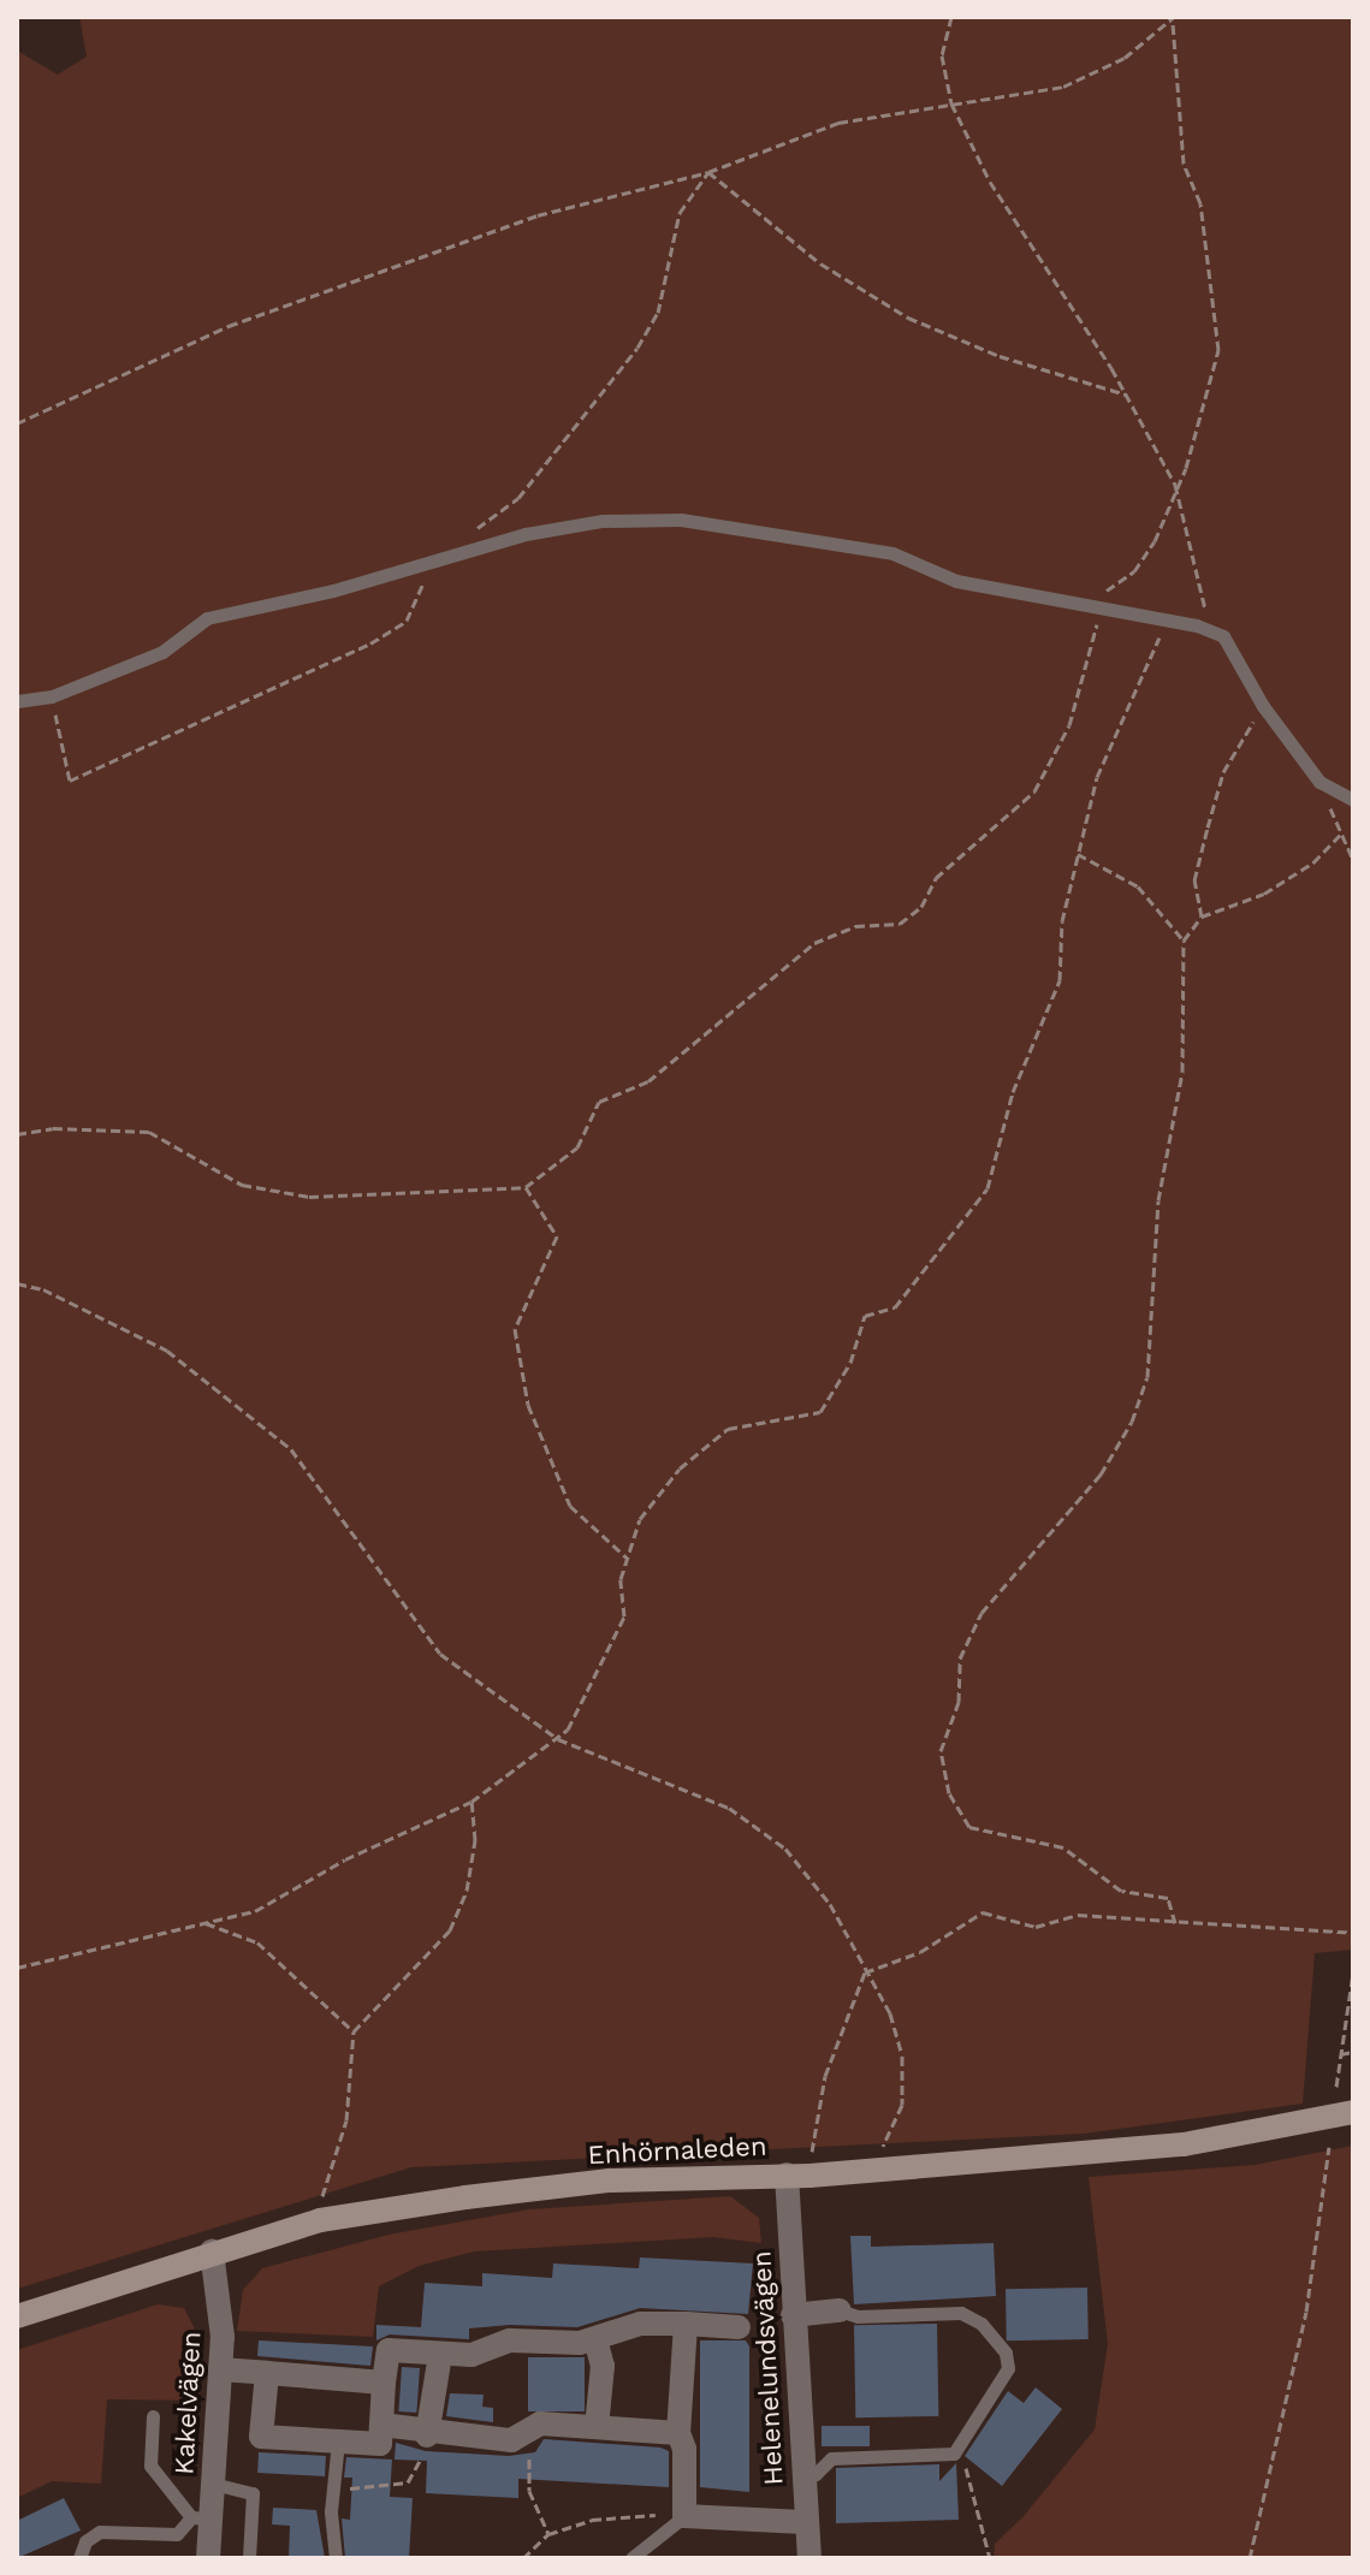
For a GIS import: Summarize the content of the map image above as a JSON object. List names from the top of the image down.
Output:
{
  "streets": {
    "street": ["Enhörnaleden", "Helenelundsvägen", "Kakelvägen"]
  },
  "crossings": [
    ["Enhörnaleden", "Helenelundsvägen"],
    ["Enhörnaleden", "Kakelvägen"]
  ]
}
